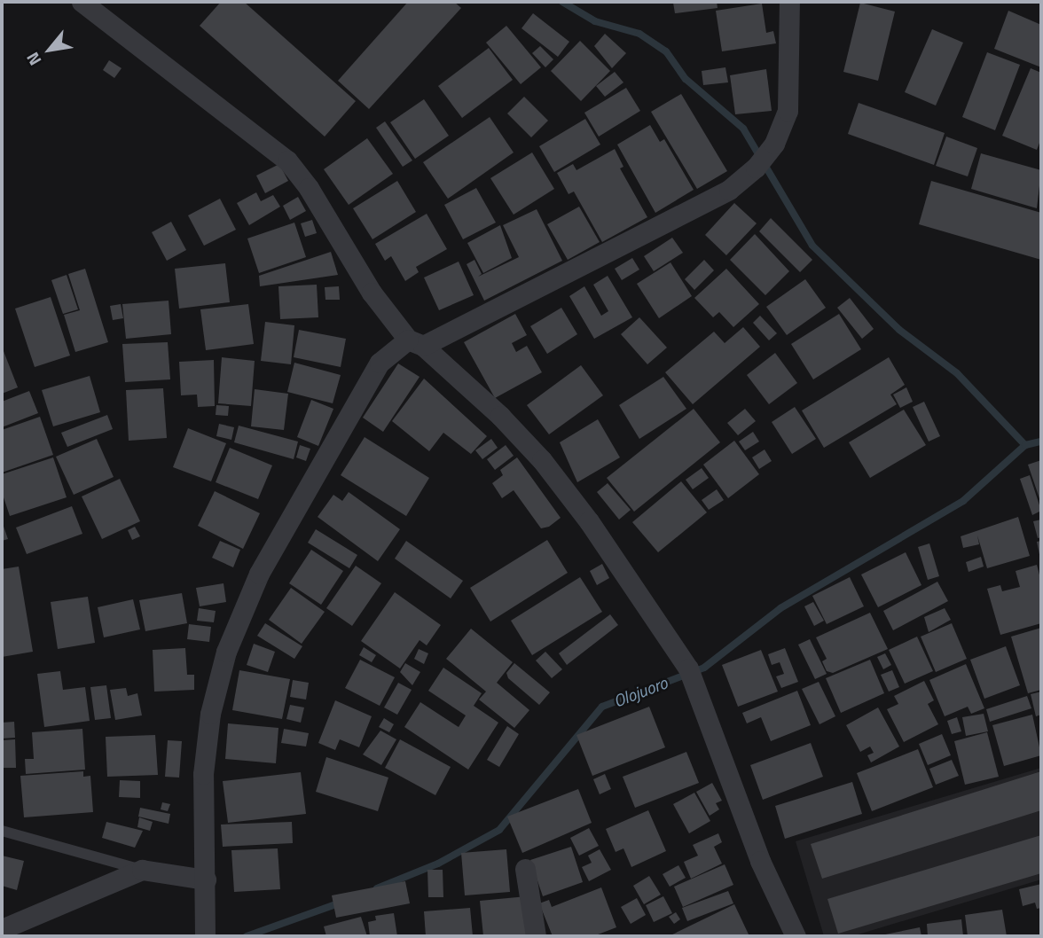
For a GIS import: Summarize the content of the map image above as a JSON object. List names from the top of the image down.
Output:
{
  "water": ["Olojuoro"],
  "north": "bottom left"
}
